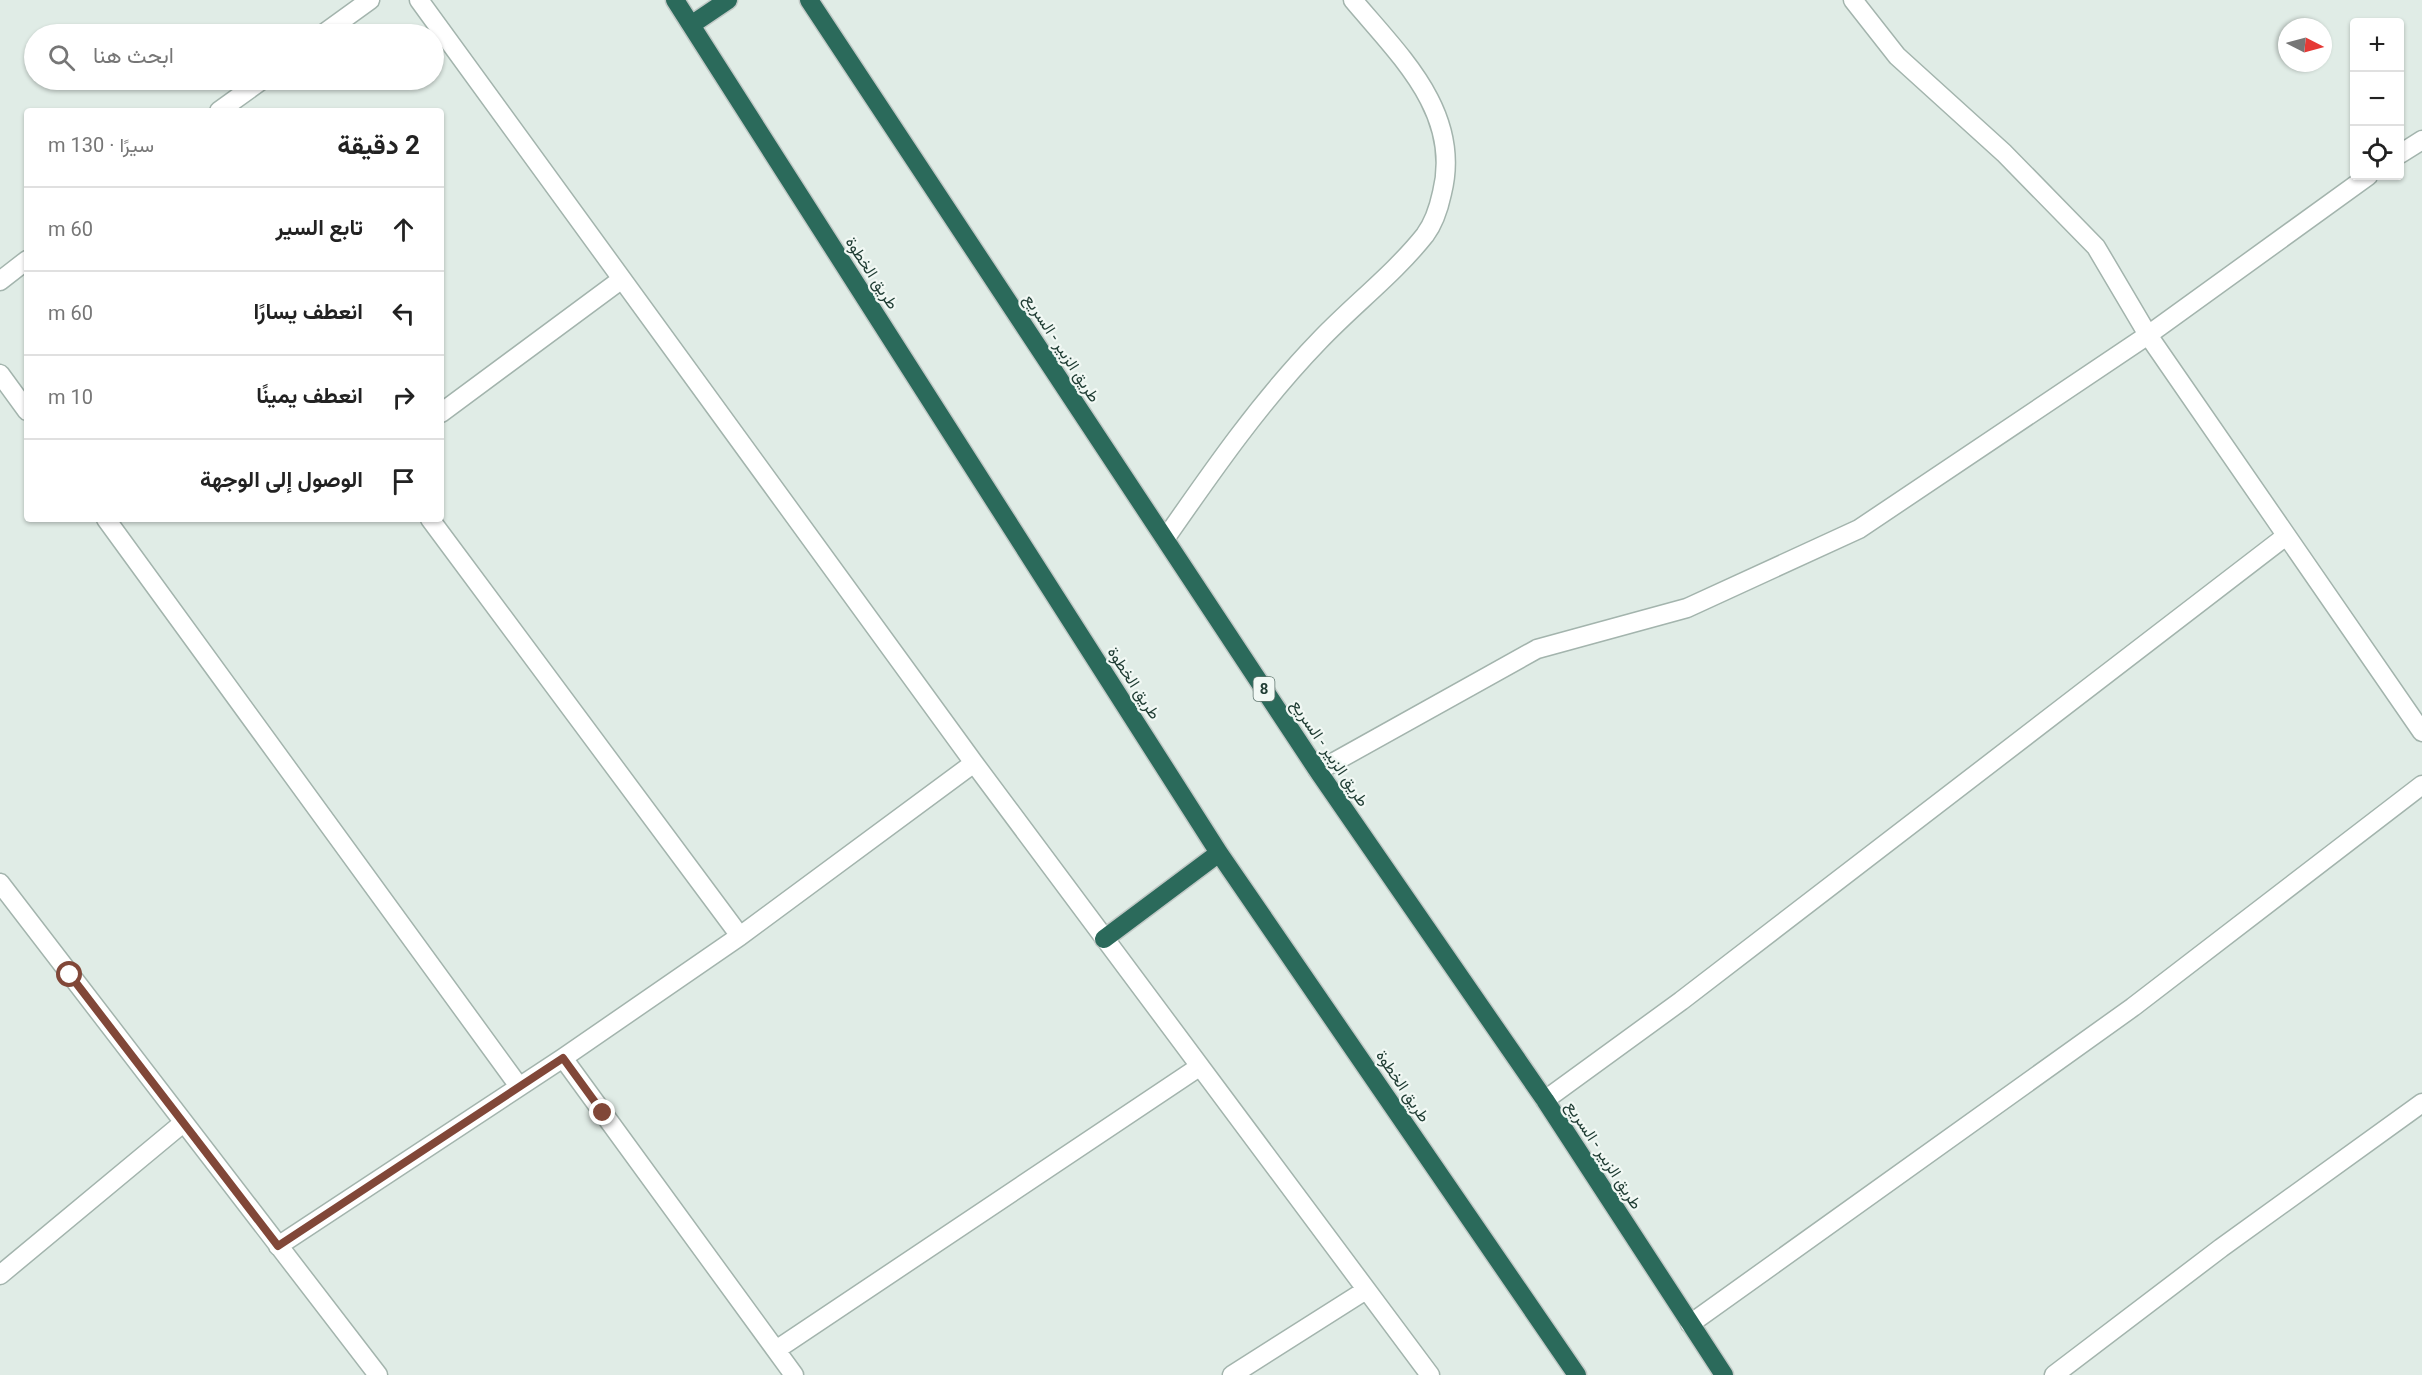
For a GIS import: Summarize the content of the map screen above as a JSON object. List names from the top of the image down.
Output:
{
  "streets": {
    "highway": ["طريق الخطوة", "طريق الزبير - السريع", "8"]
  },
  "north": "right",
  "page": {
    "map_buttons": ["+", "−"],
    "search": "ابحث هنا",
    "heading": ["2 دقيقة", "سيرًا · 130 m"],
    "list": [
      ["تابع السير", "60 m"],
      ["انعطف يسارًا", "60 m"],
      ["انعطف يمينًا", "10 m"],
      "الوصول إلى الوجهة"
    ]
  }
}
